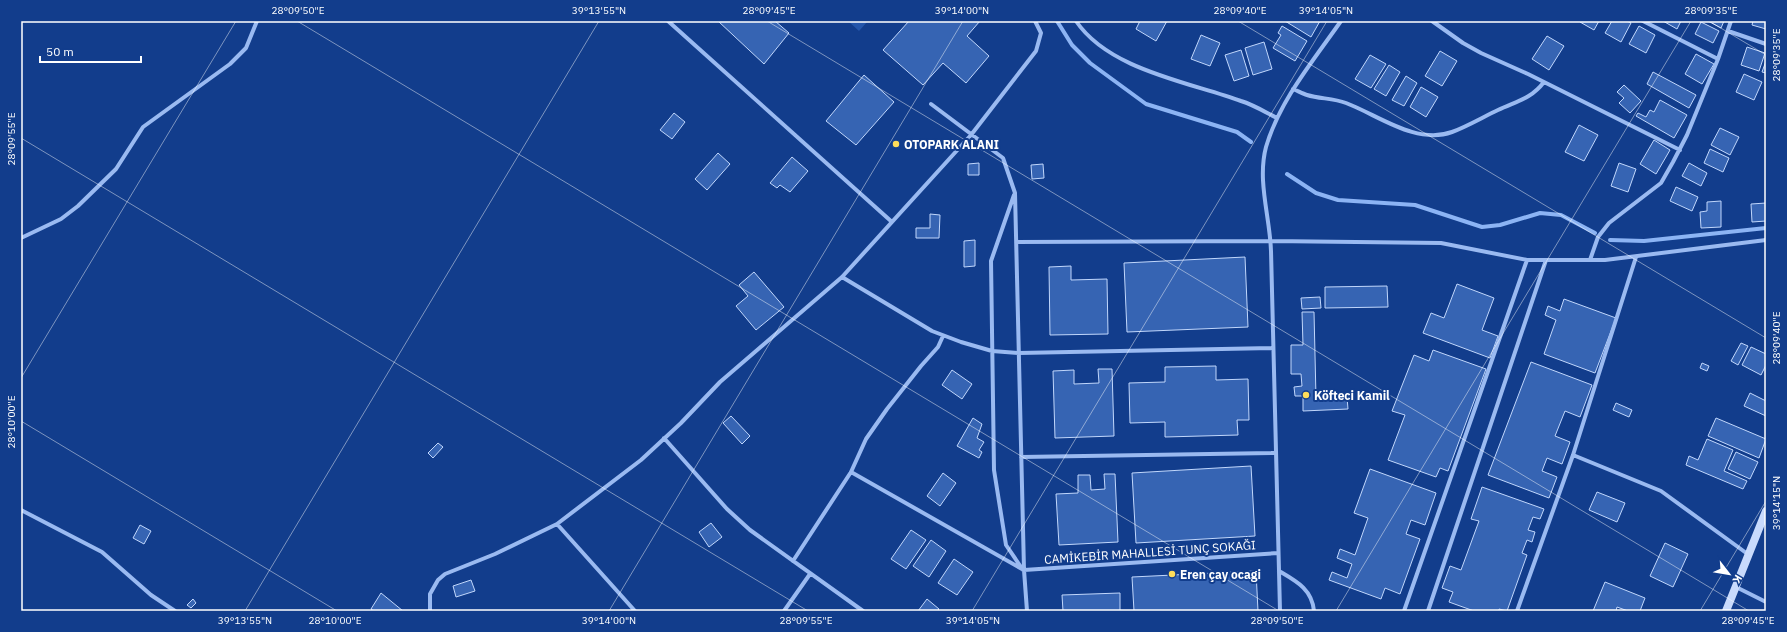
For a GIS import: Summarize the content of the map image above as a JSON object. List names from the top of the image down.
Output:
{
  "streets": {
    "street": ["CAMİKEBİR MAHALLESİ TUNÇ SOKAĞI"]
  },
  "places": ["OTOPARK ALANI", "Köfteci Kamil", "Eren çay ocagi"],
  "scale_bar": "50 m",
  "north": "bottom right",
  "coordinates": [
    "28°09'50\"E",
    "39°13'55\"N",
    "28°09'45\"E",
    "39°14'00\"N",
    "28°09'40\"E",
    "39°14'05\"N",
    "28°09'35\"E",
    "28°09'55\"E",
    "28°10'00\"E",
    "39°14'15\"N"
  ]
}
